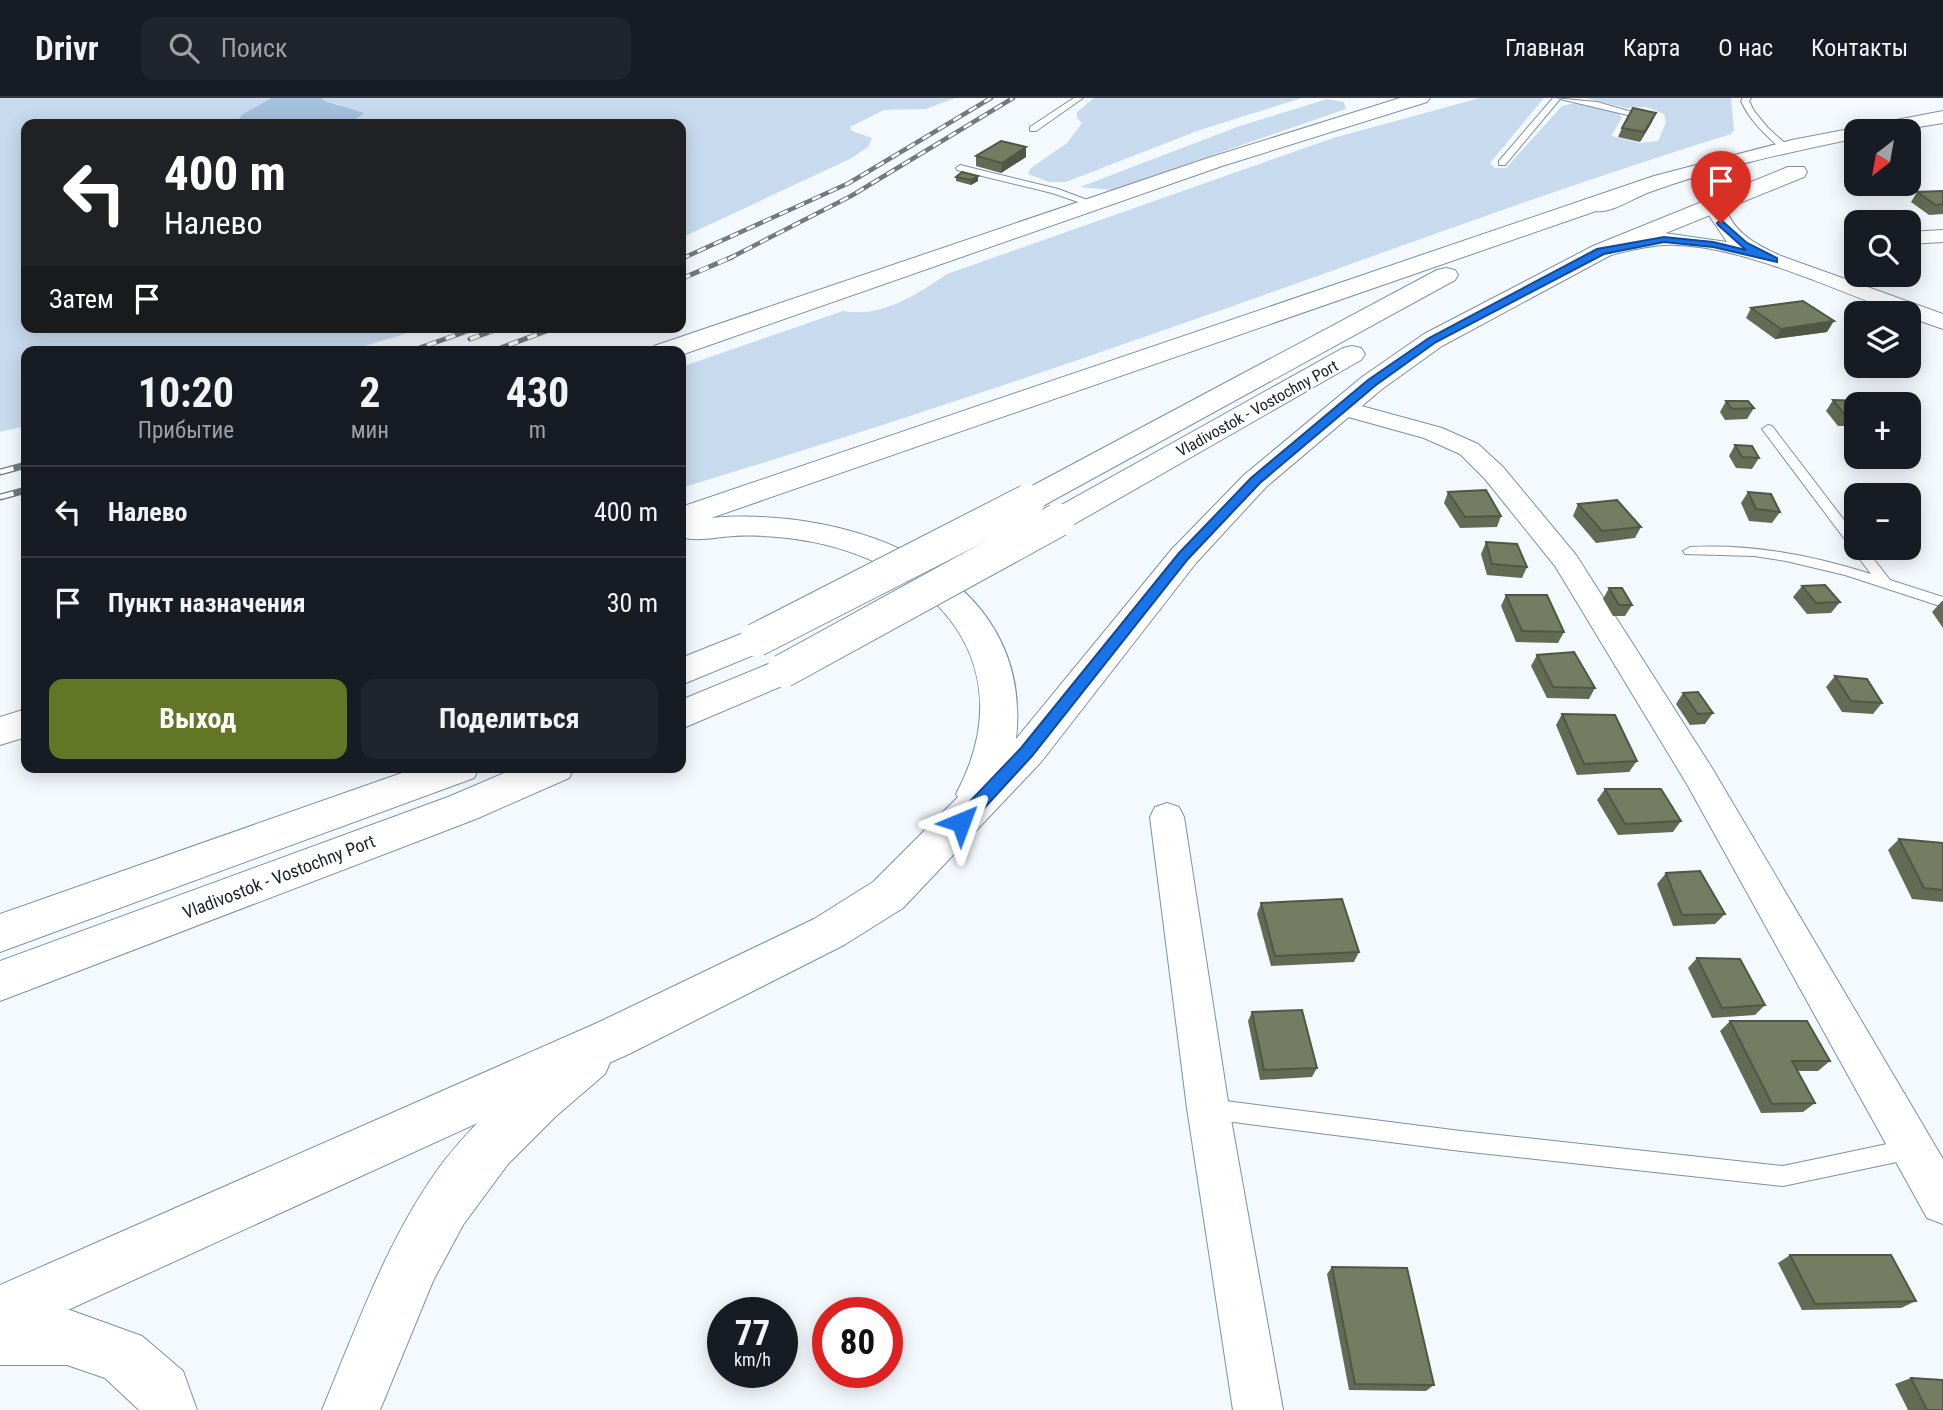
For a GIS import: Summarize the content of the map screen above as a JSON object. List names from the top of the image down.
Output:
{
  "streets": {
    "main road": ["Vladivostok - Vostochny Port"]
  },
  "north": "bottom left",
  "page": {
    "header": "Drivr",
    "search": "Поиск",
    "nav": [
      "Главная",
      "Карта",
      "О нас",
      "Контакты"
    ],
    "map_buttons": ["+", "−"],
    "turn": ["400 m", "Налево"],
    "then": "Затем",
    "eta": [
      "10:20",
      "Прибытие",
      "2",
      "мин",
      "430",
      "m"
    ],
    "list": [
      {
        "name": "Налево",
        "value": "400 m"
      },
      {
        "name": "Пункт назначения",
        "value": "30 m"
      }
    ],
    "buttons": ["Выход", "Поделиться"],
    "speed": "77 km/h",
    "limit": "80"
  }
}
